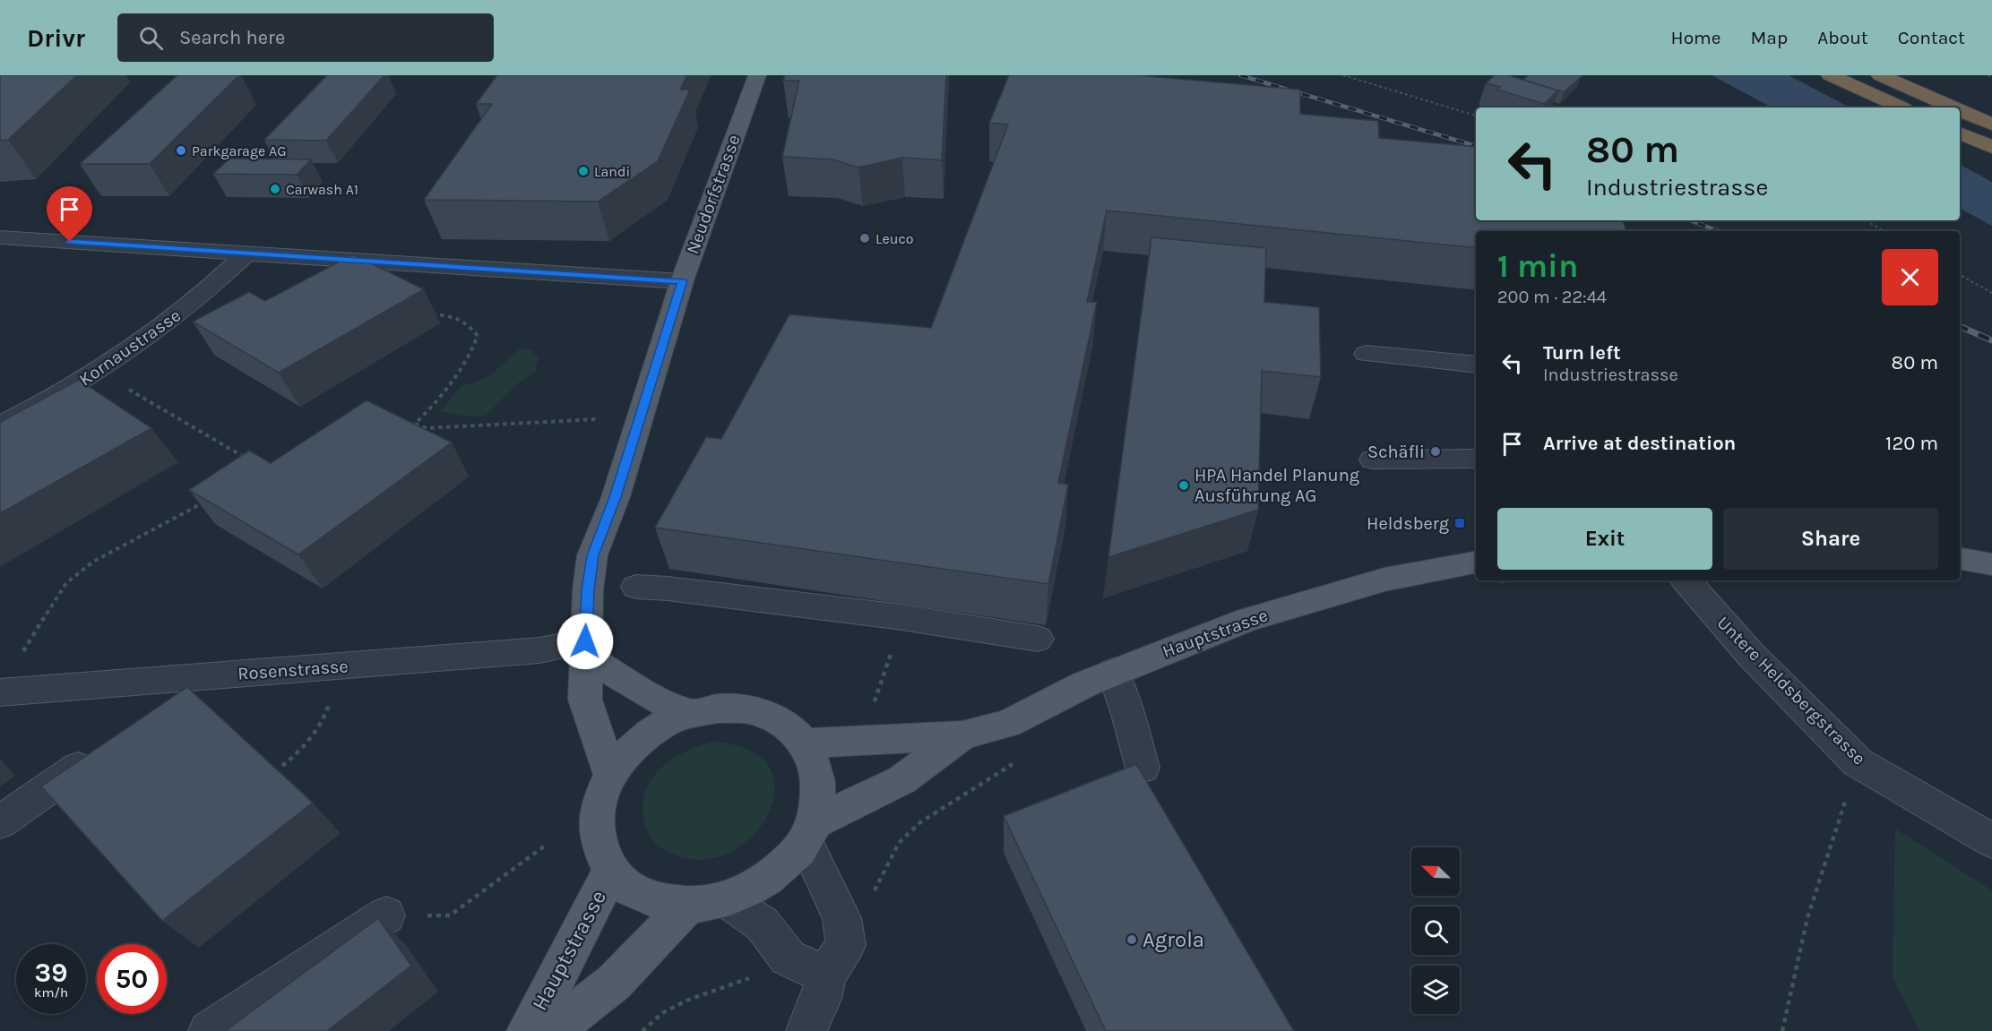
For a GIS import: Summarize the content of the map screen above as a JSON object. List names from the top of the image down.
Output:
{
  "streets": {
    "main road": ["Neudorfstrasse", "Hauptstrasse"],
    "street": ["Kornaustrasse", "Rosenstrasse", "Untere Heldsbergstrasse"]
  },
  "crossings": [
    ["Neudorfstrasse", "Rosenstrasse"]
  ],
  "places": {
    "other": [
      "Parkgarage AG",
      "Landi",
      "Carwash A1",
      "Leuco",
      "Schäfli",
      "HPA Handel Planung Ausführung AG",
      "Agrola"
    ],
    "transit": ["Heldsberg"]
  },
  "north": "top left",
  "page": {
    "header": "Drivr",
    "search": "Search here",
    "nav": [
      "Home",
      "Map",
      "About",
      "Contact"
    ],
    "turn": ["80 m", "Industriestrasse"],
    "heading": ["1 min", "200 m · 22:44"],
    "list": [
      {
        "name": "Turn left",
        "note": "Industriestrasse",
        "value": "80 m"
      },
      {
        "name": "Arrive at destination",
        "value": "120 m"
      }
    ],
    "buttons": ["Exit", "Share"],
    "speed": "39 km/h",
    "limit": "50"
  }
}
